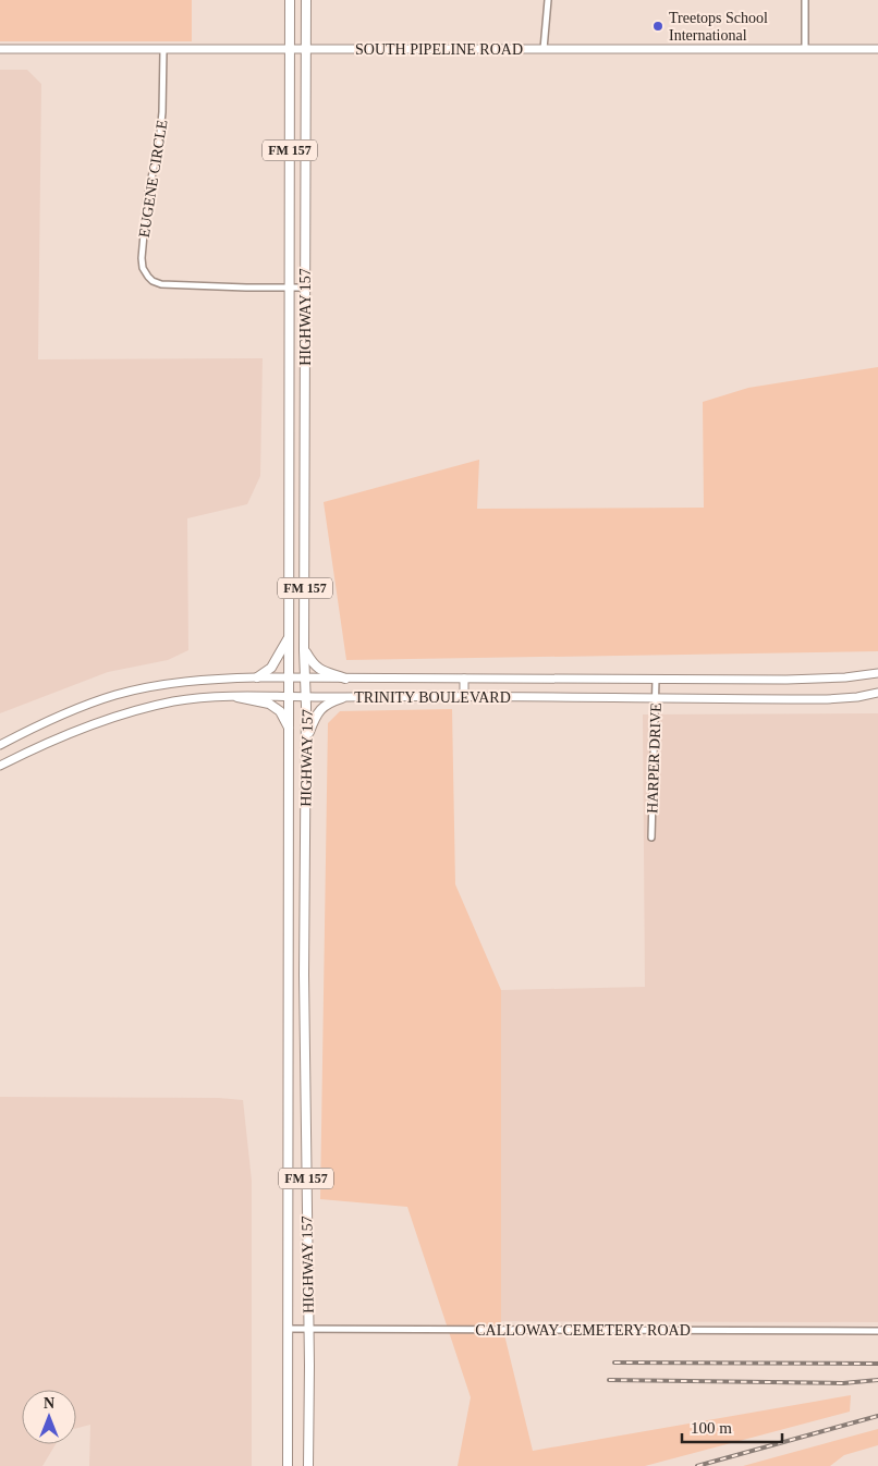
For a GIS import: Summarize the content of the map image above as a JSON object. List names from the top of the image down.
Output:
{
  "streets": {
    "main road": [
      "SOUTH PIPELINE ROAD",
      "FM 157",
      "HIGHWAY 157",
      "TRINITY BOULEVARD"
    ],
    "street": ["EUGENE CIRCLE", "HARPER DRIVE", "CALLOWAY CEMETERY ROAD"]
  },
  "crossings": [
    ["SOUTH PIPELINE ROAD", "FM 157"],
    ["SOUTH PIPELINE ROAD", "EUGENE CIRCLE"],
    ["SOUTH PIPELINE ROAD", "HIGHWAY 157"],
    ["FM 157", "HIGHWAY 157"],
    ["EUGENE CIRCLE", "HIGHWAY 157"],
    ["HIGHWAY 157", "TRINITY BOULEVARD"],
    ["HIGHWAY 157", "CALLOWAY CEMETERY ROAD"],
    ["TRINITY BOULEVARD", "HARPER DRIVE"]
  ],
  "places": ["Treetops School International"],
  "scale_bar": "100 m",
  "north": "top"
}
